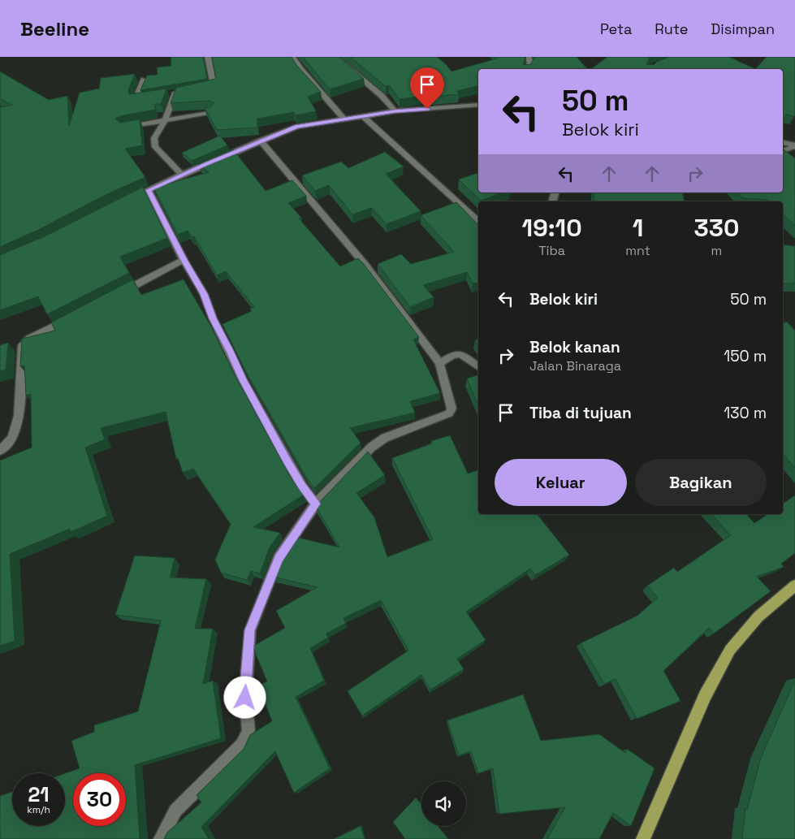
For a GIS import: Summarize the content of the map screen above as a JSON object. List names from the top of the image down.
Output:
{
  "page": {
    "header": "Beeline",
    "nav": ["Peta", "Rute", "Disimpan"],
    "turn": ["50 m", "Belok kiri"],
    "eta": [
      "19:10",
      "Tiba",
      "1",
      "mnt",
      "330",
      "m"
    ],
    "list": [
      {
        "name": "Belok kiri",
        "value": "50 m"
      },
      {
        "name": "Belok kanan",
        "note": "Jalan Binaraga",
        "value": "150 m"
      },
      {
        "name": "Tiba di tujuan",
        "value": "130 m"
      }
    ],
    "buttons": ["Keluar", "Bagikan"],
    "speed": "21 km/h",
    "limit": "30"
  }
}
